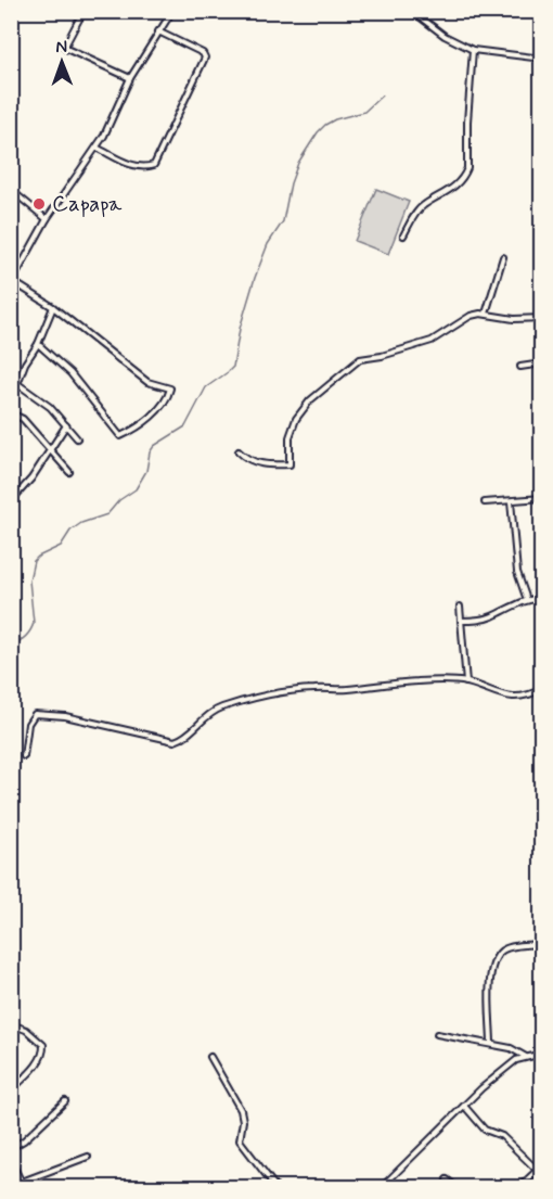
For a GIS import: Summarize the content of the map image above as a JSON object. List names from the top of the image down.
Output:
{
  "places": ["Capapa"],
  "north": "top"
}
